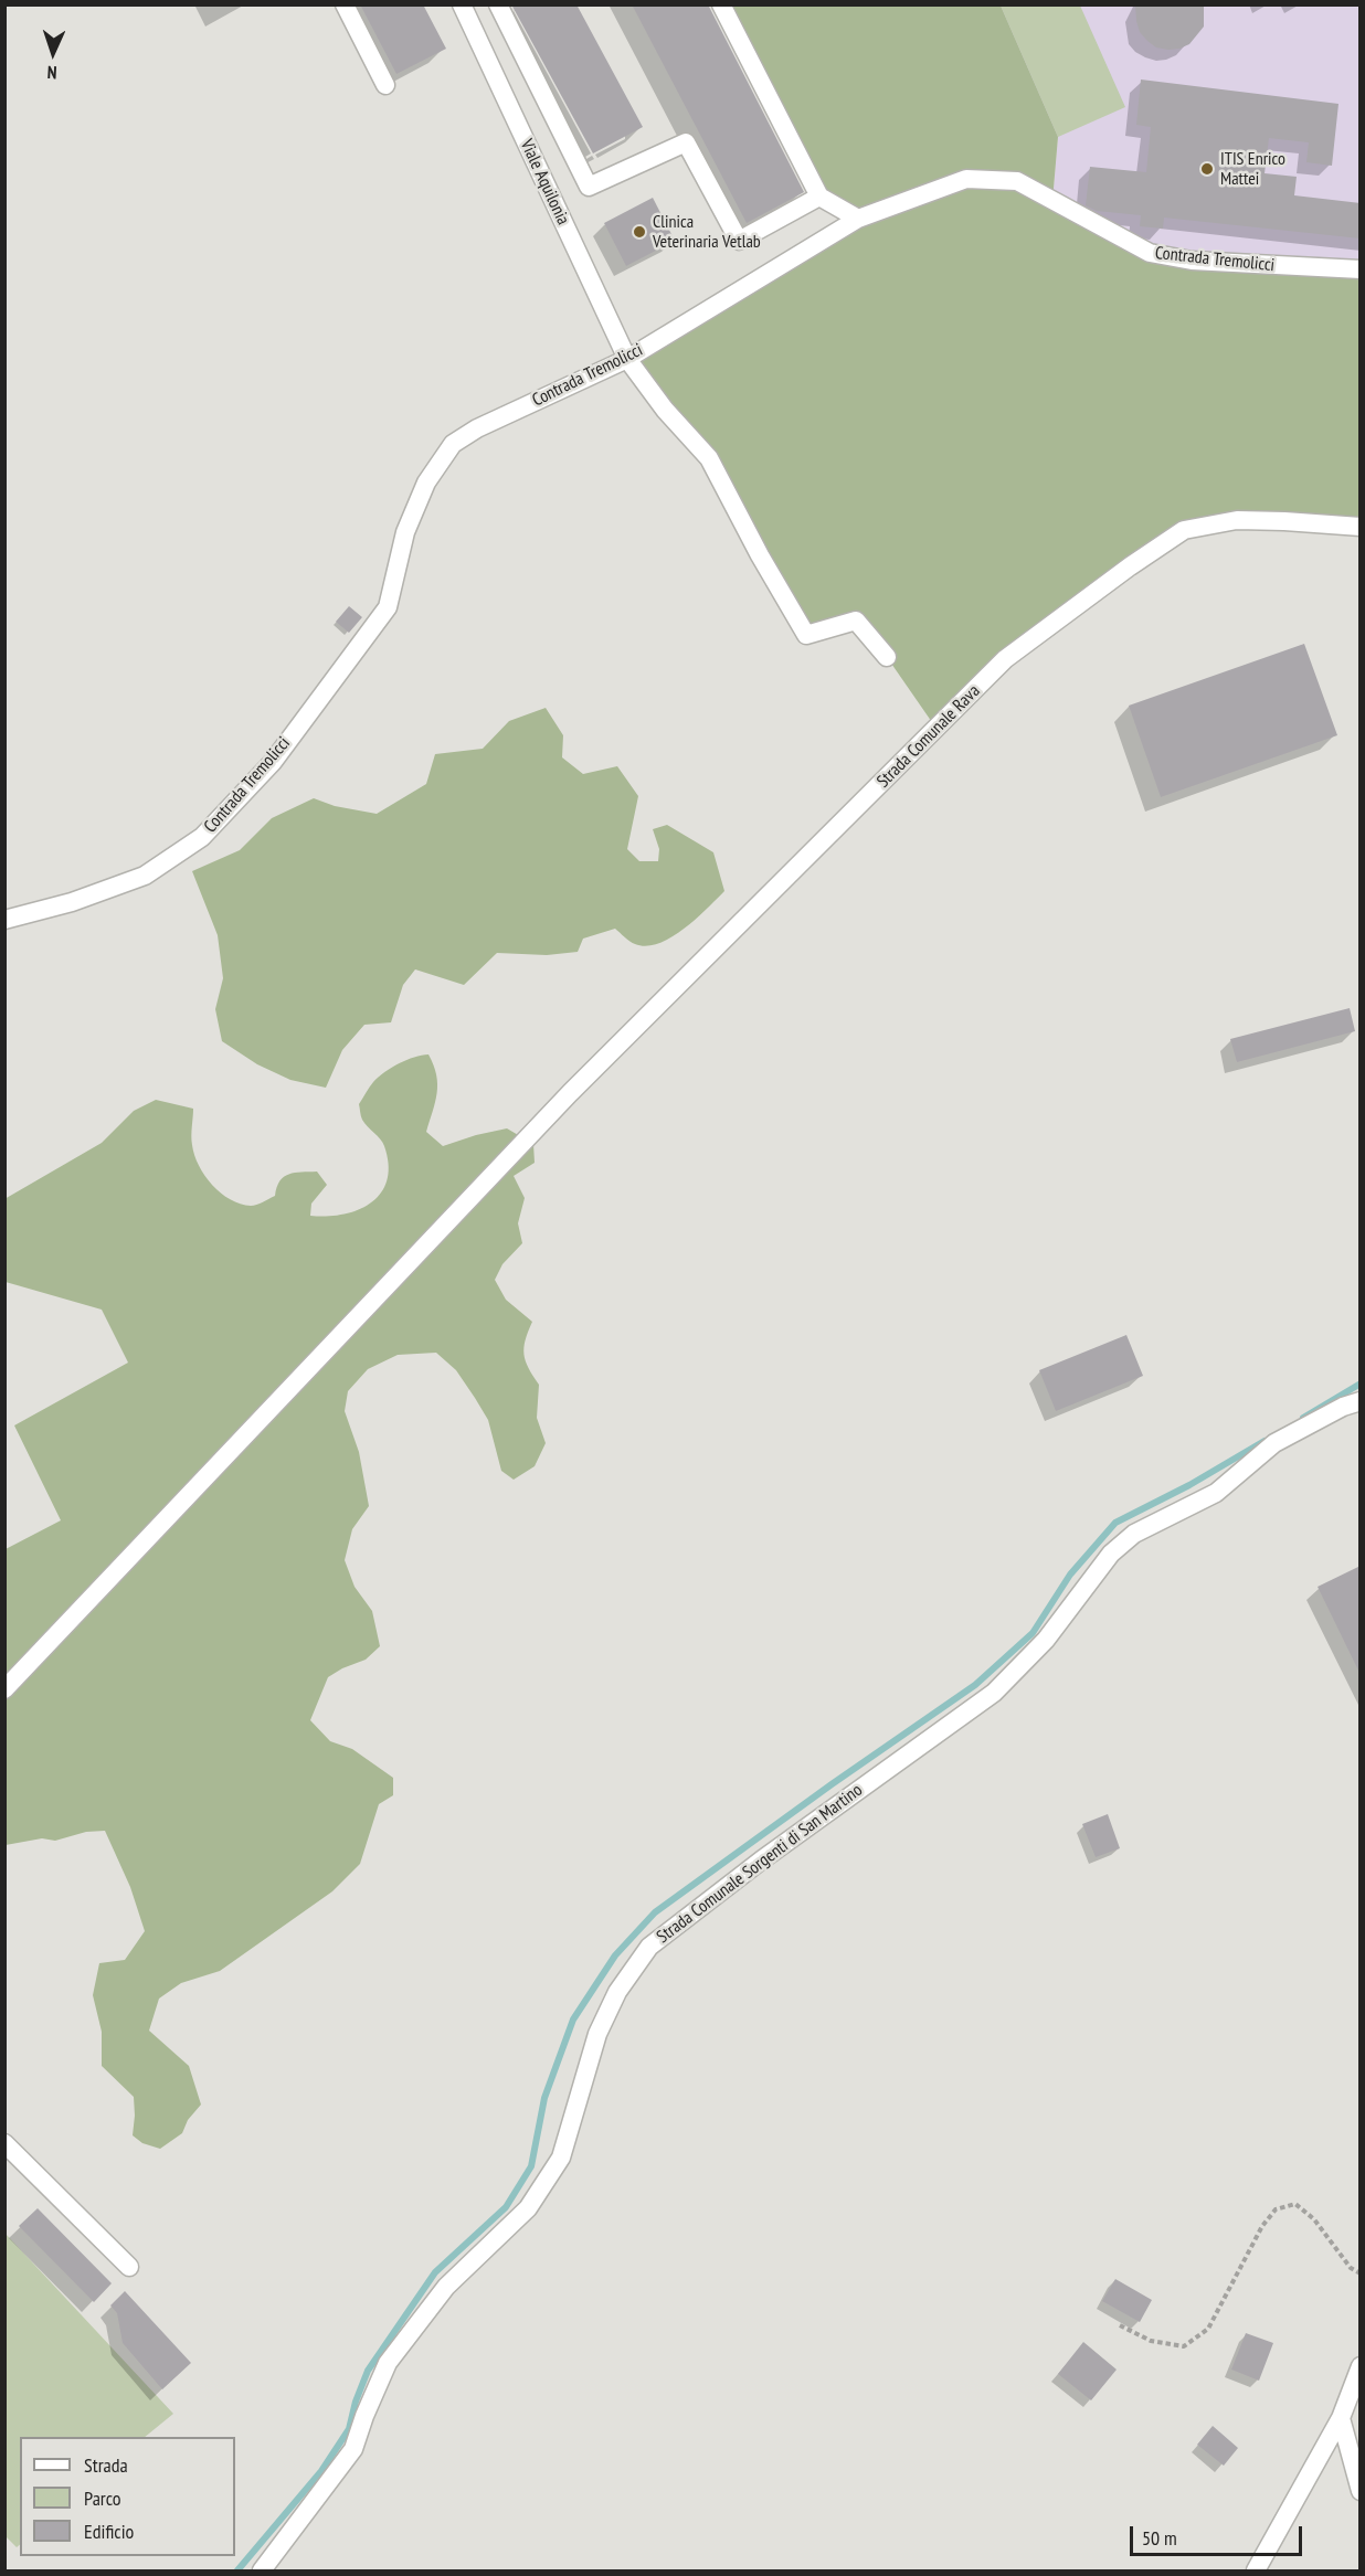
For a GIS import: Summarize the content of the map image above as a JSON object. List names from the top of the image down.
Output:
{
  "streets": {
    "street": [
      "Viale Aquilonia",
      "Contrada Tremolicci",
      "Strada Comunale Rava",
      "Strada Comunale Sorgenti di San Martino"
    ]
  },
  "crossings": [
    ["Viale Aquilonia", "Contrada Tremolicci"]
  ],
  "places": ["ITIS Enrico Mattei", "Clinica Veterinaria Vetlab"],
  "legend": ["Strada", "Parco", "Edificio"],
  "scale_bar": "50 m",
  "north": "bottom"
}
